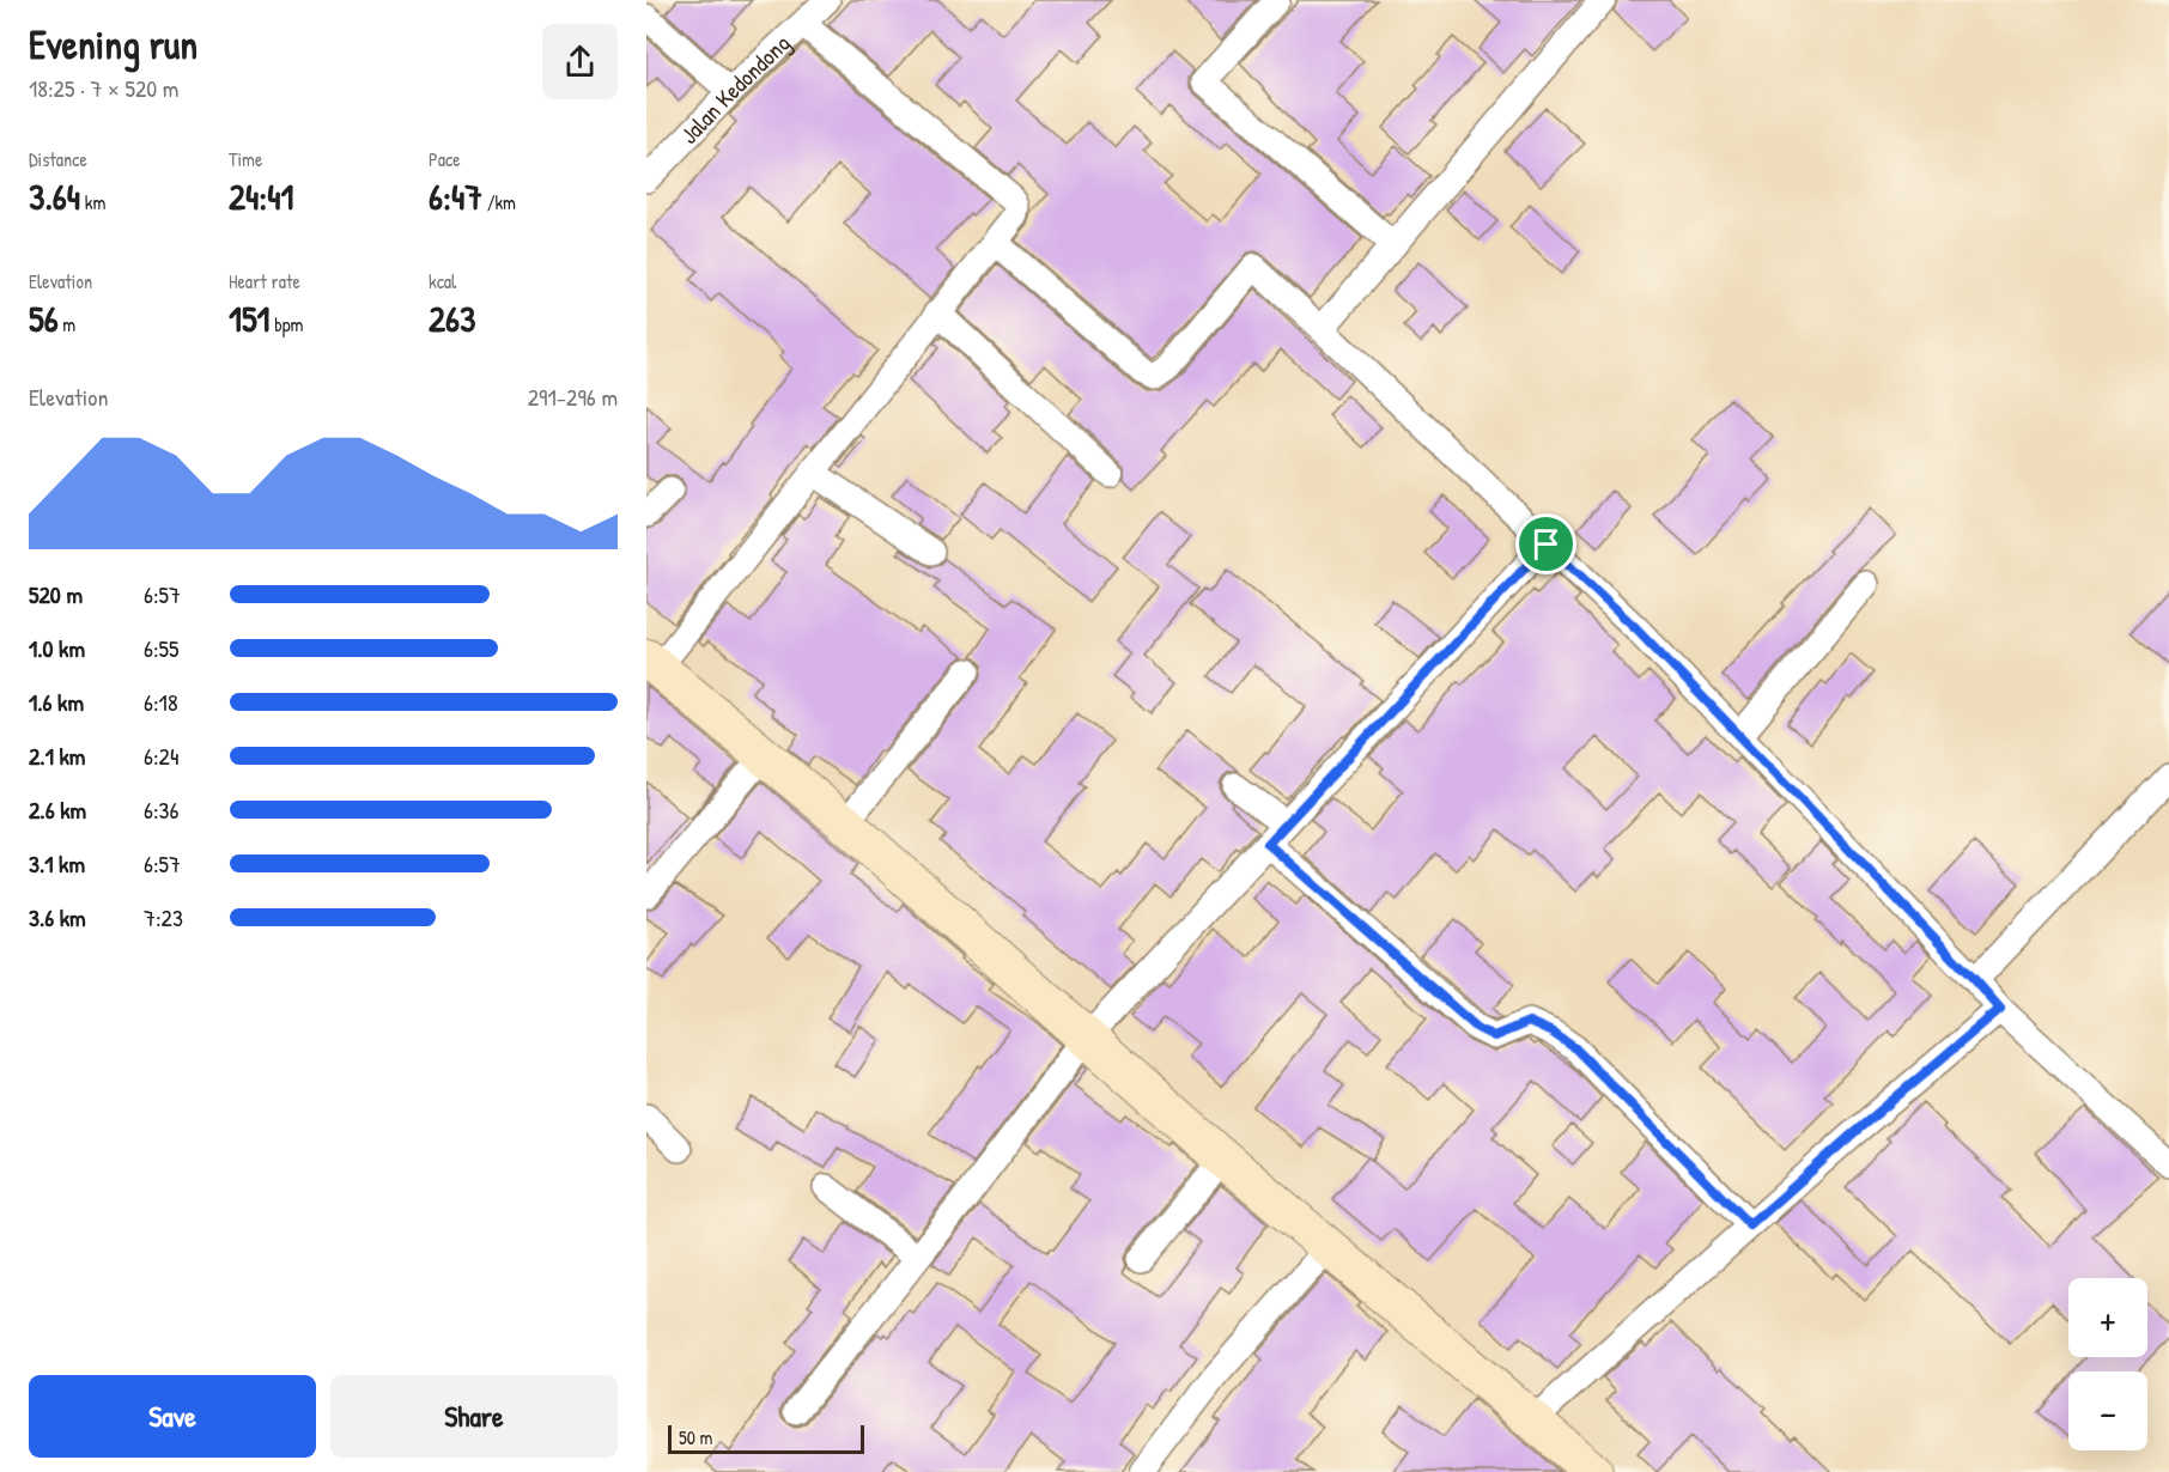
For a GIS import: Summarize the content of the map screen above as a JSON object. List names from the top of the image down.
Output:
{
  "streets": {
    "street": ["Jalan Kedondong"]
  },
  "scale_bar": "50 m",
  "page": {
    "heading": ["Evening run", "18:25 · 7 × 520 m"],
    "stats": [
      ["Distance", "3.64 km"],
      ["Time", "24:41"],
      ["Pace", "6:47 /km"],
      ["Elevation", "56 m"],
      ["Heart rate", "151 bpm"],
      ["kcal", "263"]
    ],
    "chart": ["Elevation", "291–296 m"],
    "list": [
      {
        "name": "520 m",
        "note": "6:57"
      },
      {
        "name": "1.0 km",
        "note": "6:55"
      },
      {
        "name": "1.6 km",
        "note": "6:18"
      },
      {
        "name": "2.1 km",
        "note": "6:24"
      },
      {
        "name": "2.6 km",
        "note": "6:36"
      },
      {
        "name": "3.1 km",
        "note": "6:57"
      },
      {
        "name": "3.6 km",
        "note": "7:23"
      }
    ],
    "map_buttons": ["+", "−"],
    "buttons": ["Save", "Share"],
    "scale": "50 m"
  }
}
